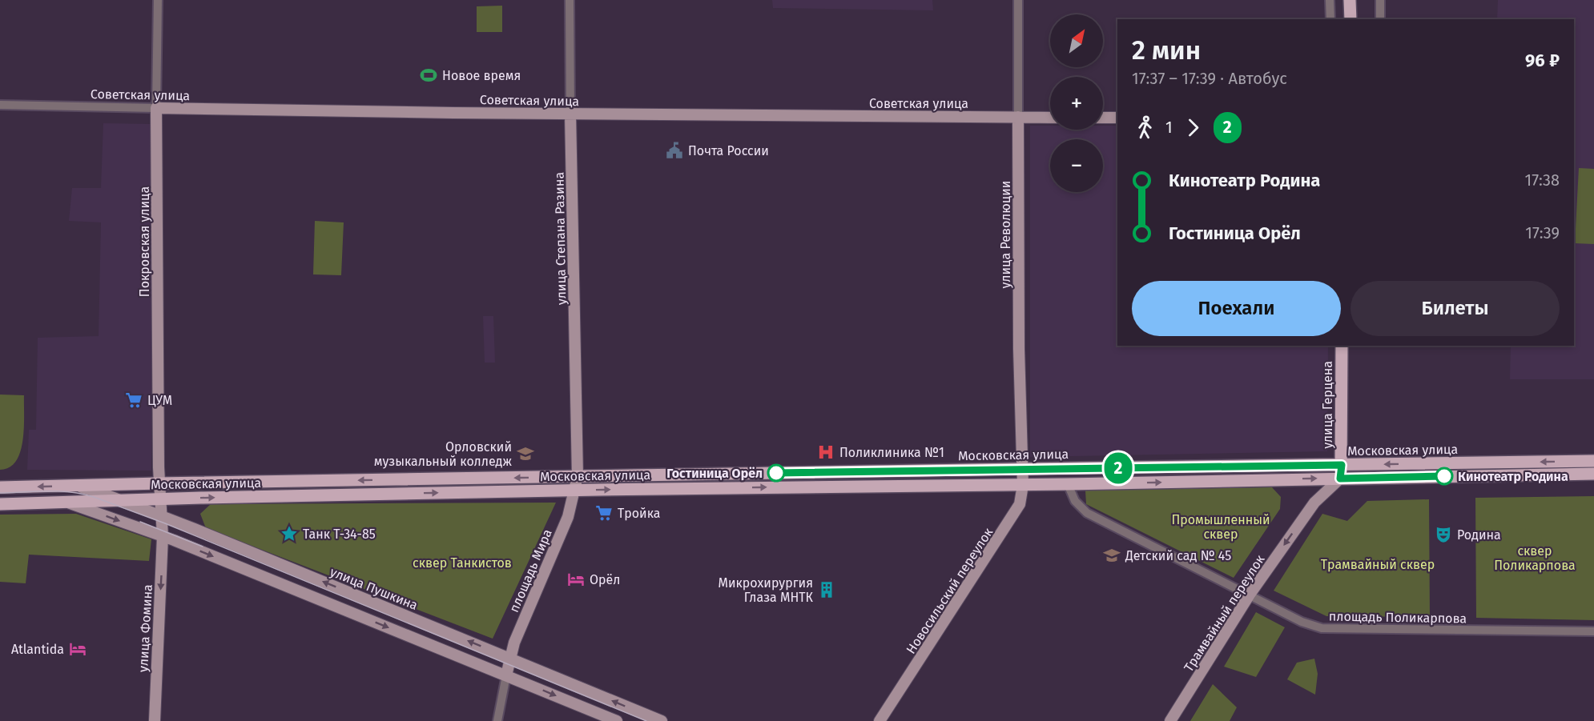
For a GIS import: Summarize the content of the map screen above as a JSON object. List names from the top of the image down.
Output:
{
  "streets": {
    "main road": ["улица Герцена", "Московская улица"],
    "street": [
      "Советская улица",
      "улица Революции",
      "улица Степана Разина",
      "Покровская улица",
      "площадь Мира",
      "улица Пушкина",
      "Новосильский переулок",
      "Трамвайный переулок",
      "площадь Поликарпова",
      "улица Фомина"
    ]
  },
  "crossings": [
    ["Советская улица", "улица Революции"],
    ["Советская улица", "улица Степана Разина"],
    ["Советская улица", "Покровская улица"],
    ["улица Революции", "Московская улица"],
    ["улица Революции", "Новосильский переулок"],
    ["улица Степана Разина", "Московская улица"],
    ["улица Степана Разина", "площадь Мира"],
    ["Покровская улица", "Московская улица"],
    ["Покровская улица", "улица Пушкина"],
    ["Покровская улица", "улица Фомина"],
    ["улица Герцена", "Московская улица"],
    ["улица Герцена", "Трамвайный переулок"],
    ["Московская улица", "площадь Мира"],
    ["Московская улица", "улица Пушкина"],
    ["Московская улица", "Новосильский переулок"],
    ["Московская улица", "Трамвайный переулок"],
    ["Московская улица", "площадь Поликарпова"],
    ["площадь Мира", "улица Пушкина"],
    ["улица Пушкина", "улица Фомина"],
    ["Трамвайный переулок", "площадь Поликарпова"]
  ],
  "one_way": ["Трамвайный переулок", "улица Фомина"],
  "parks": [
    "Промышленный сквер",
    "сквер Поликарпова",
    "сквер Танкистов",
    "Трамвайный сквер"
  ],
  "places": {
    "sports": ["Новое время"],
    "public building": ["Почта России"],
    "supermarket": ["ЦУМ", "Тройка"],
    "hospital": ["Поликлиника №1"],
    "school or university": ["Орловский музыкальный колледж", "Детский сад № 45"],
    "other": ["Гостиница Орёл", "Кинотеатр Родина"],
    "place": ["Танк Т-34-85"],
    "theatre": ["Родина"],
    "hotel": ["Орёл", "Atlantida"],
    "building": ["Микрохирургия Глаза МНТК"]
  },
  "lines": ["bus line 2"],
  "north": "top right",
  "page": {
    "on_map": "2",
    "map_buttons": ["+", "−"],
    "heading": ["2 мин", "17:37 – 17:39 · Автобус", "96 ₽"],
    "legs": ["1", "2"],
    "list": [
      {
        "name": "Кинотеатр Родина",
        "value": "17:38"
      },
      {
        "name": "Гостиница Орёл",
        "value": "17:39"
      }
    ],
    "buttons": ["Поехали", "Билеты"]
  }
}
